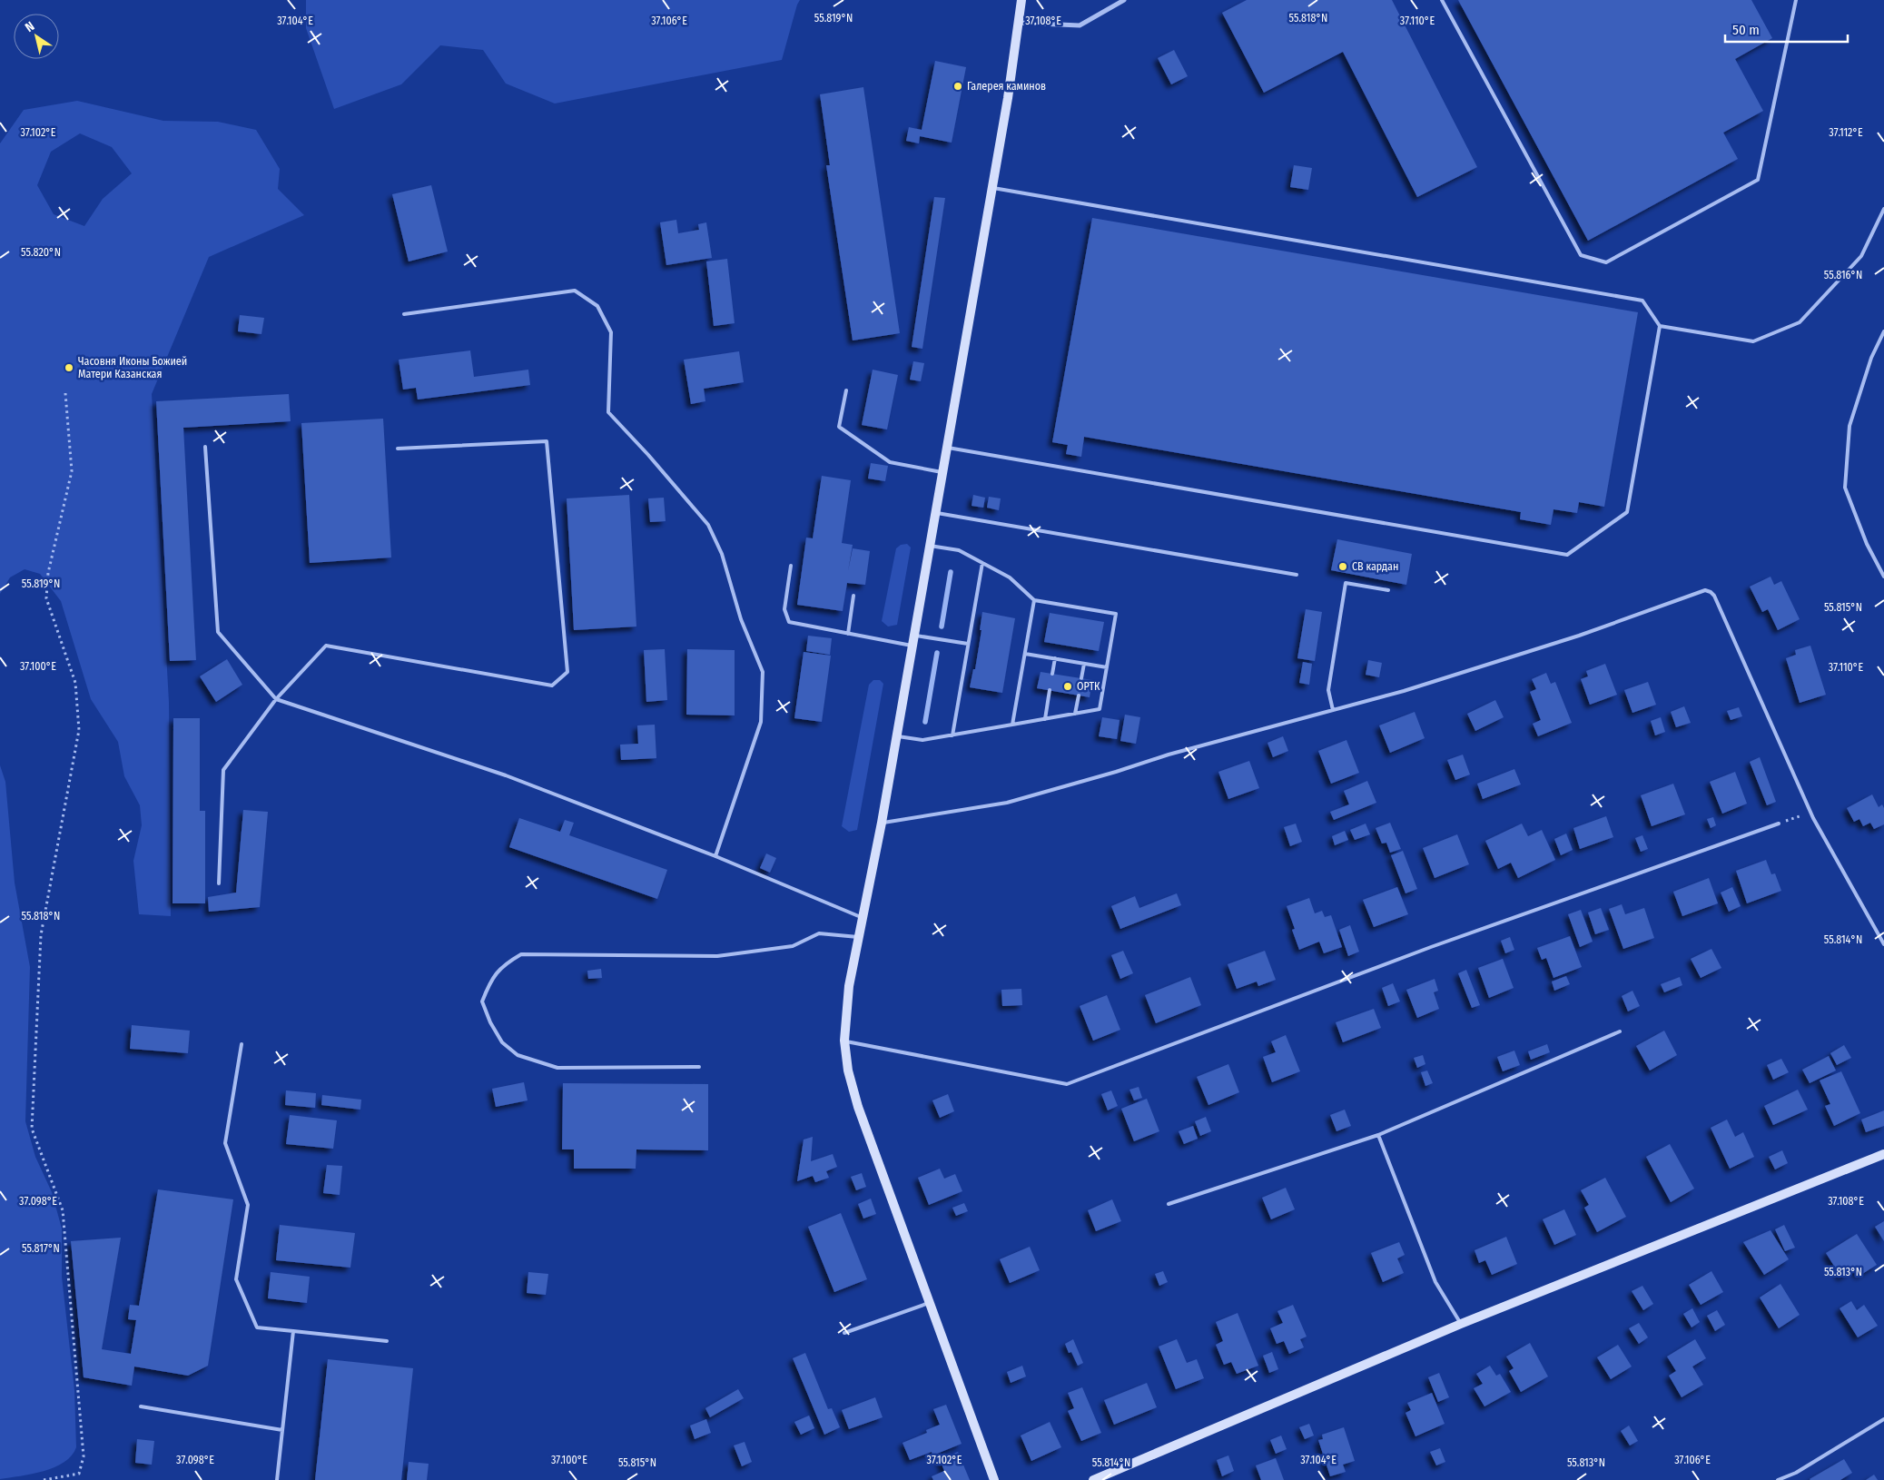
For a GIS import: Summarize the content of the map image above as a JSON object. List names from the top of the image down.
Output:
{
  "places": [
    "Галерея каминов",
    "Часовня Иконы Божией Матери Казанская",
    "СВ кардан",
    "ОРТК"
  ],
  "scale_bar": "50 m",
  "north": "top left",
  "coordinates": [
    "55.818°N",
    "55.819°N",
    "37.104°E",
    "37.108°E",
    "37.106°E",
    "37.110°E",
    "37.102°E",
    "37.112°E",
    "55.820°N",
    "55.816°N",
    "55.815°N",
    "37.100°E",
    "55.814°N",
    "37.098°E",
    "55.817°N",
    "55.813°N"
  ]
}
